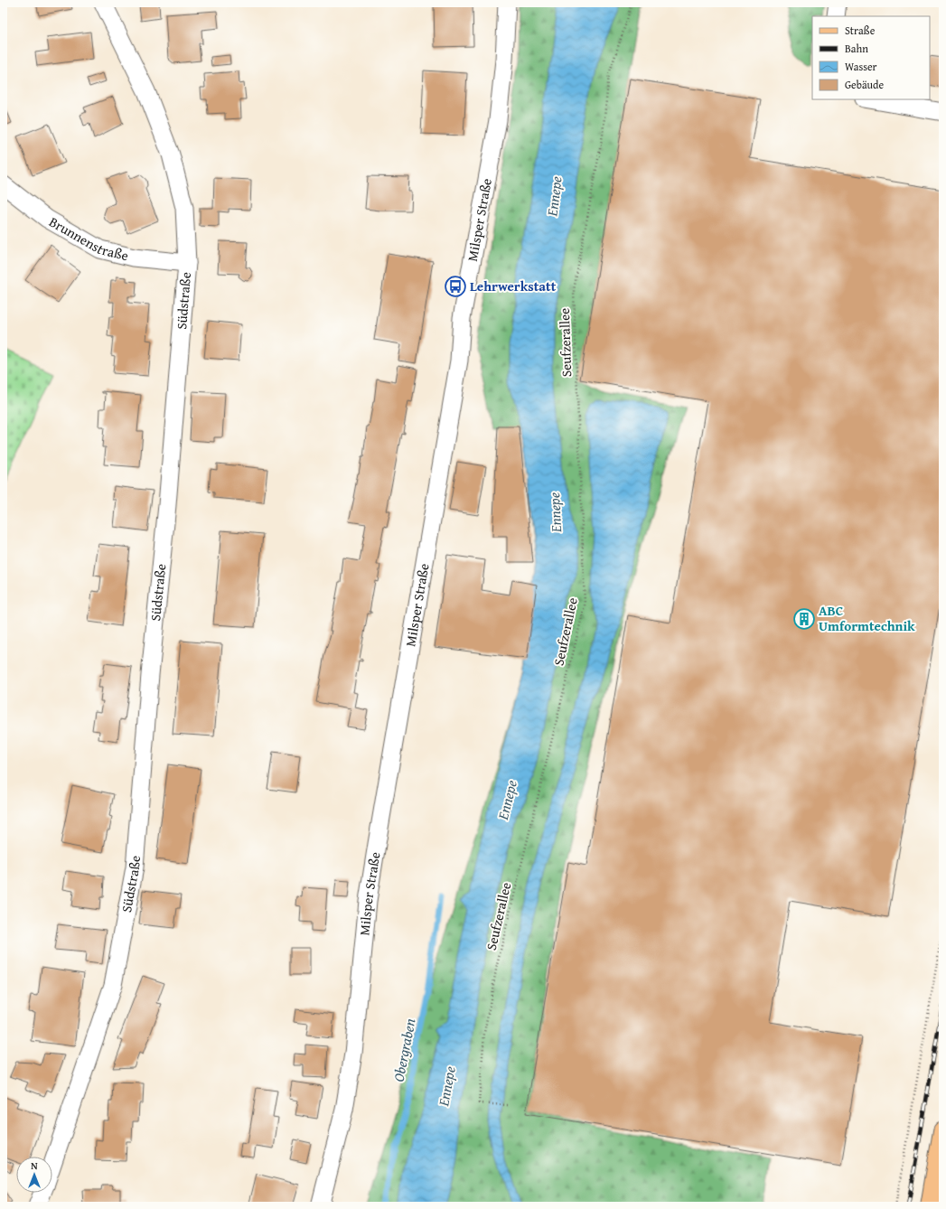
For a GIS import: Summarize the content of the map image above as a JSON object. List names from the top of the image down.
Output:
{
  "streets": {
    "street": ["Milsper Straße", "Brunnenstraße", "Südstraße"],
    "path": ["Seufzerallee"]
  },
  "crossings": [
    ["Brunnenstraße", "Südstraße"]
  ],
  "water": ["Ennepe", "Obergraben"],
  "places": {
    "bus stop": ["Lehrwerkstatt"],
    "building": ["ABC Umformtechnik"]
  },
  "legend": [
    "Straße",
    "Bahn",
    "Wasser",
    "Gebäude"
  ],
  "north": "top"
}
